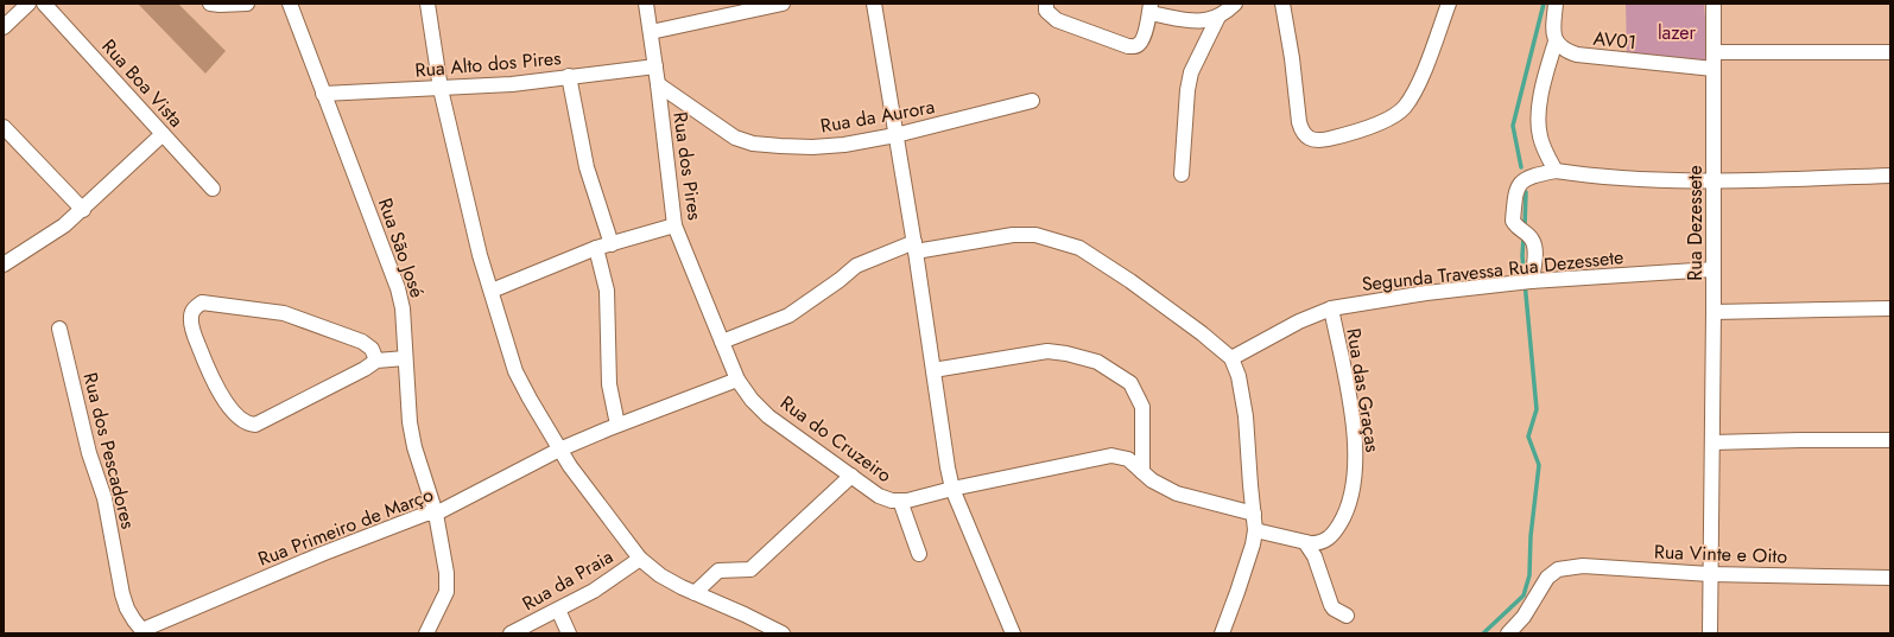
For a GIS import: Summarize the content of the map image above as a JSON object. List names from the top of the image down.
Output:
{
  "streets": {
    "street": [
      "AV01",
      "Rua Alto dos Pires",
      "Rua Boa Vista",
      "Rua da Aurora",
      "Rua dos Pires",
      "Rua Dezessete",
      "Rua São José",
      "Segunda Travessa Rua Dezessete",
      "Rua das Graças",
      "Rua do Cruzeiro",
      "Rua dos Pescadores",
      "Rua Primeiro de Março",
      "Rua Vinte e Oito",
      "Rua da Praia"
    ]
  },
  "crossings": [
    ["AV01", "Rua Dezessete"],
    ["Rua Alto dos Pires", "Rua dos Pires"],
    ["Rua Alto dos Pires", "Rua São José"],
    ["Rua da Aurora", "Rua dos Pires"],
    ["Rua dos Pires", "Rua do Cruzeiro"],
    ["Rua dos Pires", "Rua Primeiro de Março"],
    ["Rua Dezessete", "Segunda Travessa Rua Dezessete"],
    ["Rua Dezessete", "Rua Vinte e Oito"],
    ["Rua São José", "Rua Primeiro de Março"],
    ["Segunda Travessa Rua Dezessete", "Rua das Graças"],
    ["Rua do Cruzeiro", "Rua Primeiro de Março"],
    ["Rua dos Pescadores", "Rua Primeiro de Março"]
  ],
  "parks": ["lazer"]
}
